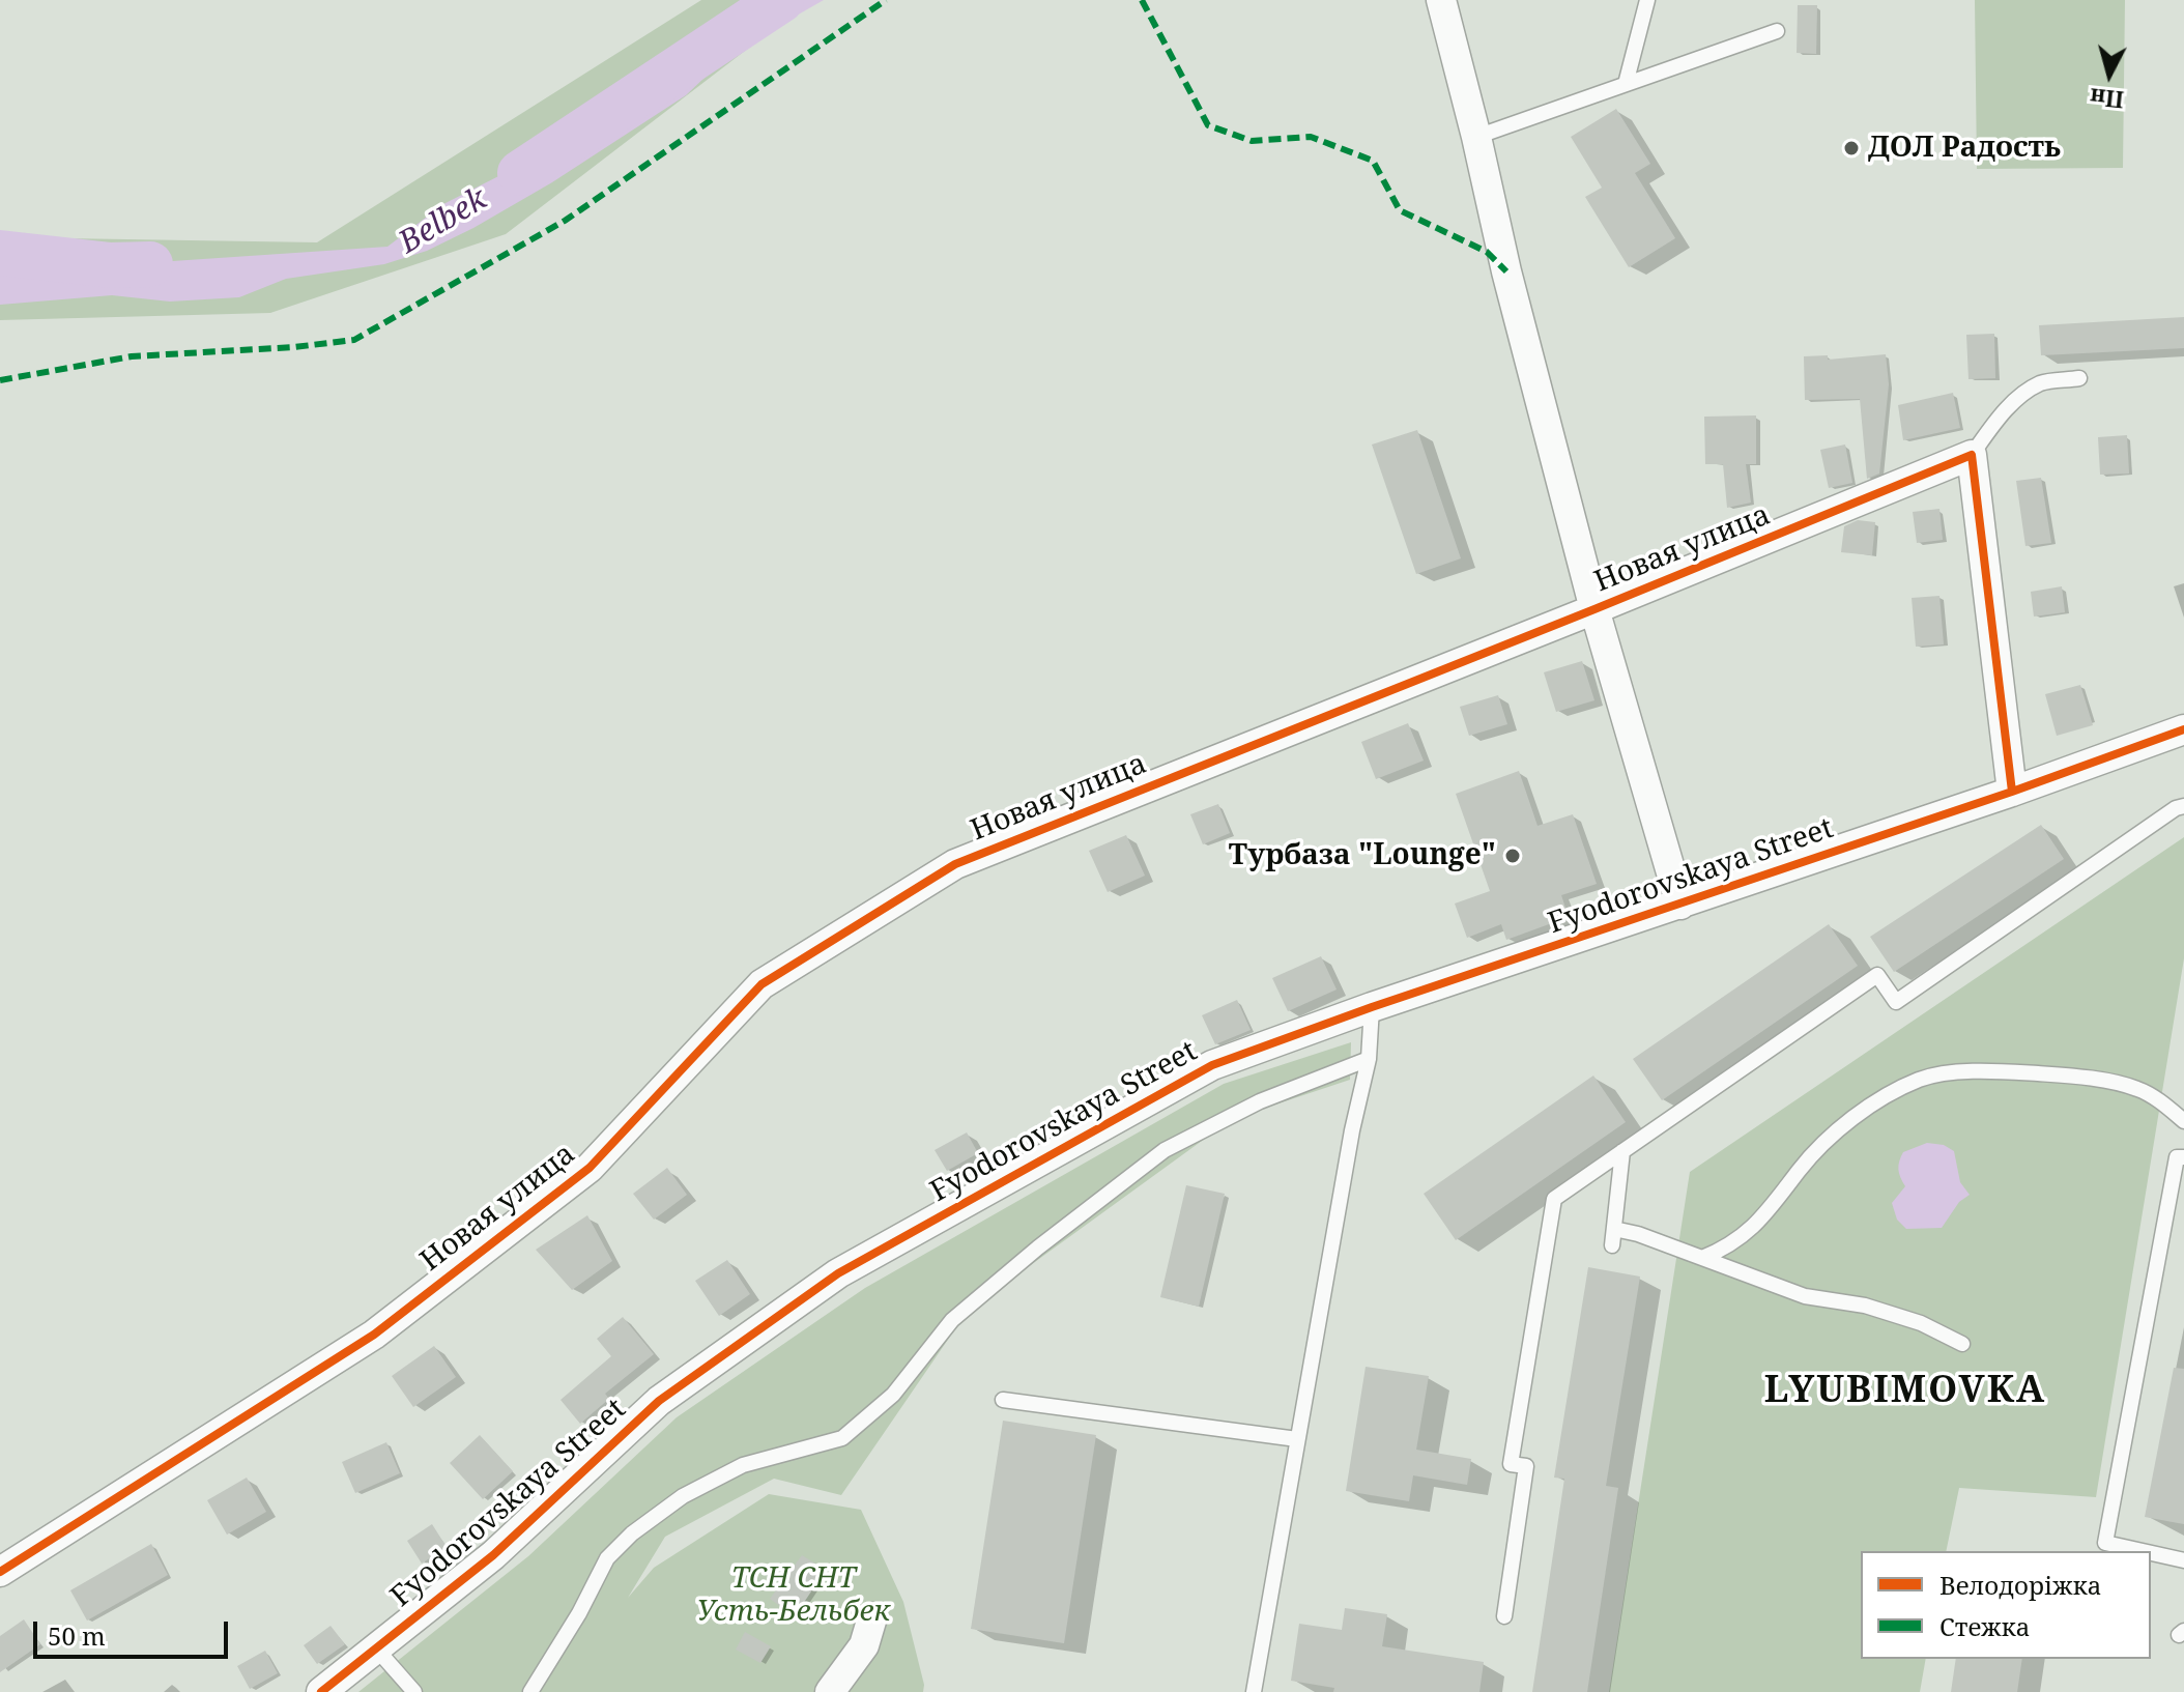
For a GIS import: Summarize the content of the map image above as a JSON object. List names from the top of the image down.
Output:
{
  "streets": {
    "street": ["Новая улица", "Fyodorovskaya Street"]
  },
  "districts": ["LYUBIMOVKA"],
  "water": ["Belbek"],
  "parks": ["ТСН СНТ Усть-Бельбек"],
  "places": ["ДОЛ Радость", "Турбаза \"Lounge\""],
  "legend": ["Велодоріжка", "Стежка"],
  "scale_bar": "50 m",
  "north": "bottom"
}
